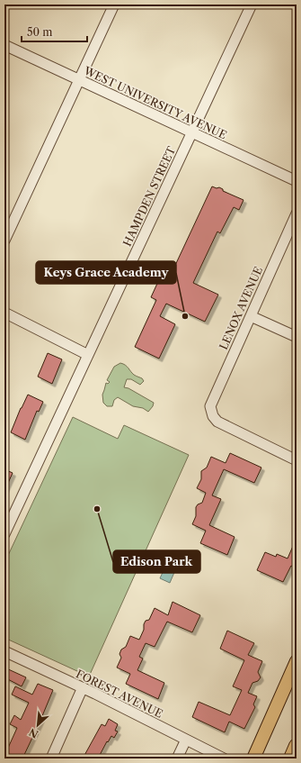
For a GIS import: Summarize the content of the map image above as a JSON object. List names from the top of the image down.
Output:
{
  "streets": {
    "street": [
      "WEST UNIVERSITY AVENUE",
      "HAMPDEN STREET",
      "LENOX AVENUE",
      "FOREST AVENUE"
    ]
  },
  "crossings": [
    ["WEST UNIVERSITY AVENUE", "HAMPDEN STREET"]
  ],
  "places": ["Keys Grace Academy", "Edison Park"],
  "scale_bar": "50 m",
  "north": "bottom left"
}
